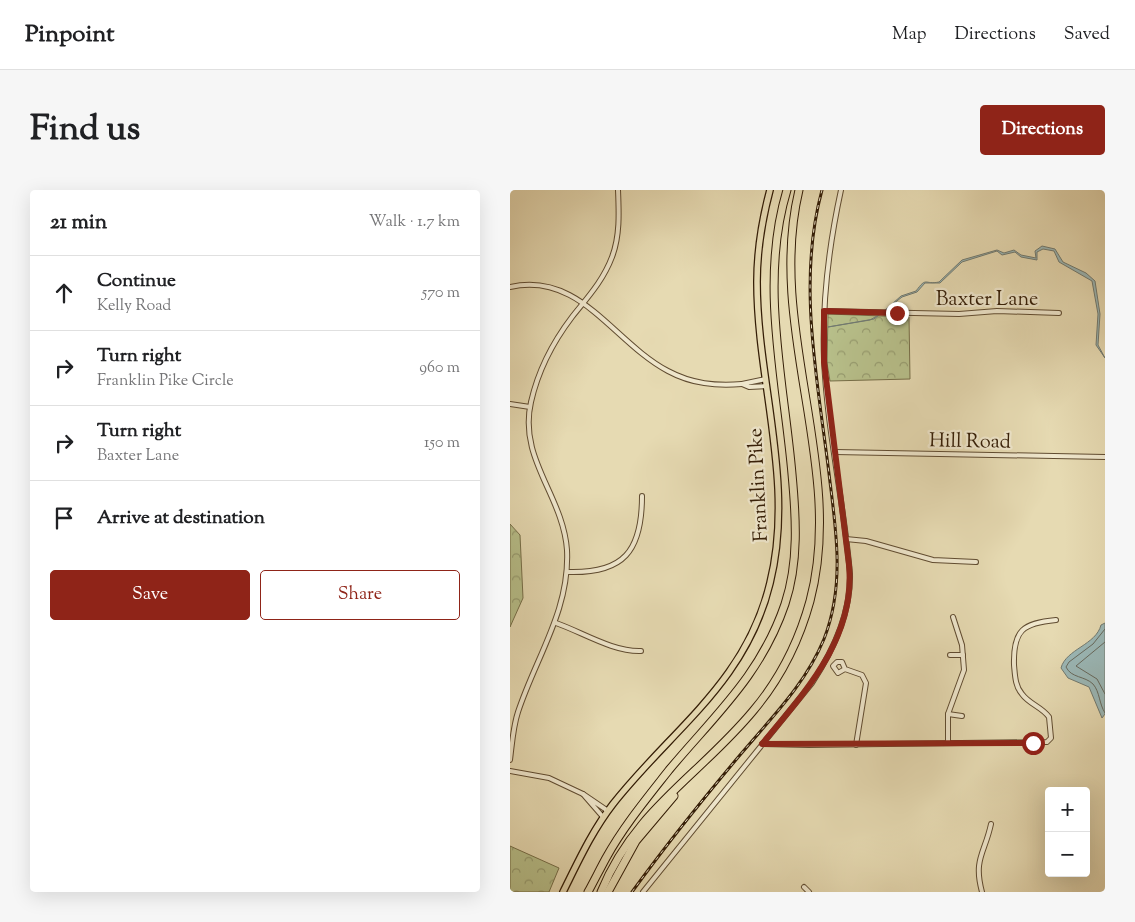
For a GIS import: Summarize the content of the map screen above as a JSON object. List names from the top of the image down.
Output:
{
  "streets": {
    "main road": ["Franklin Pike"],
    "street": ["Baxter Lane", "Hill Road"]
  },
  "page": {
    "header": "Pinpoint",
    "nav": ["Map", "Directions", "Saved"],
    "title": "Find us",
    "buttons": [
      "Directions",
      ["Save", "Share"]
    ],
    "heading": ["21 min", "Walk · 1.7 km"],
    "list": [
      ["Continue", "Kelly Road", "570 m"],
      ["Turn right", "Franklin Pike Circle", "960 m"],
      ["Turn right", "Baxter Lane", "150 m"],
      "Arrive at destination"
    ],
    "map_buttons": ["+", "−"]
  }
}
